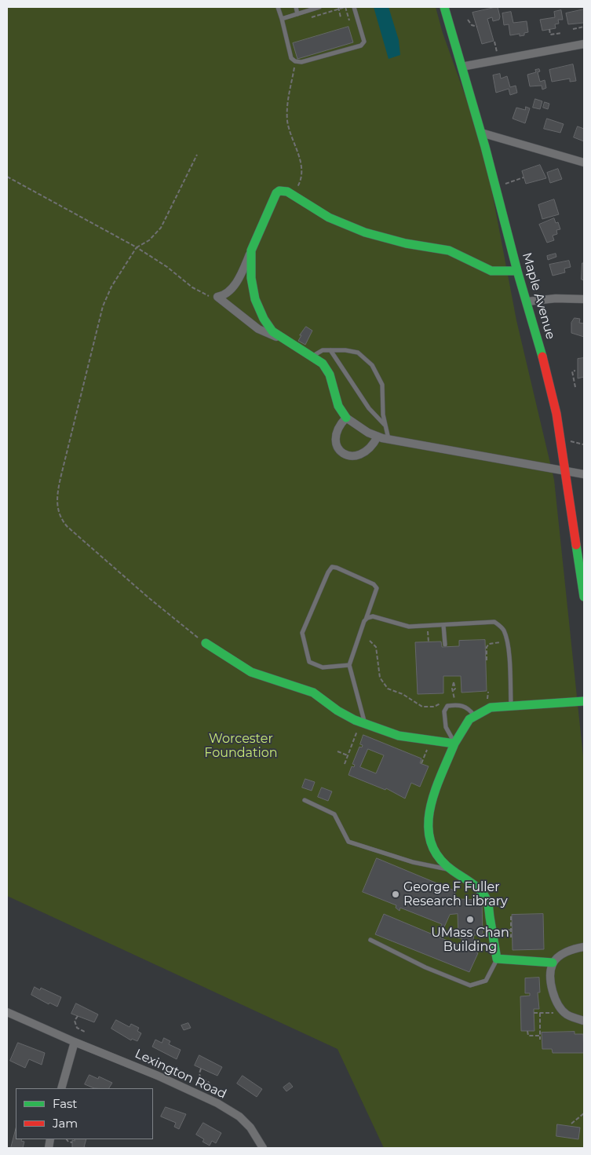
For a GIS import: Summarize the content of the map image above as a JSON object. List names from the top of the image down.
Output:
{
  "streets": {
    "street": ["Maple Avenue", "Lexington Road"]
  },
  "parks": ["Worcester Foundation"],
  "places": ["George F Fuller Research Library", "UMass Chan Building"],
  "legend": ["Fast", "Jam"]
}
